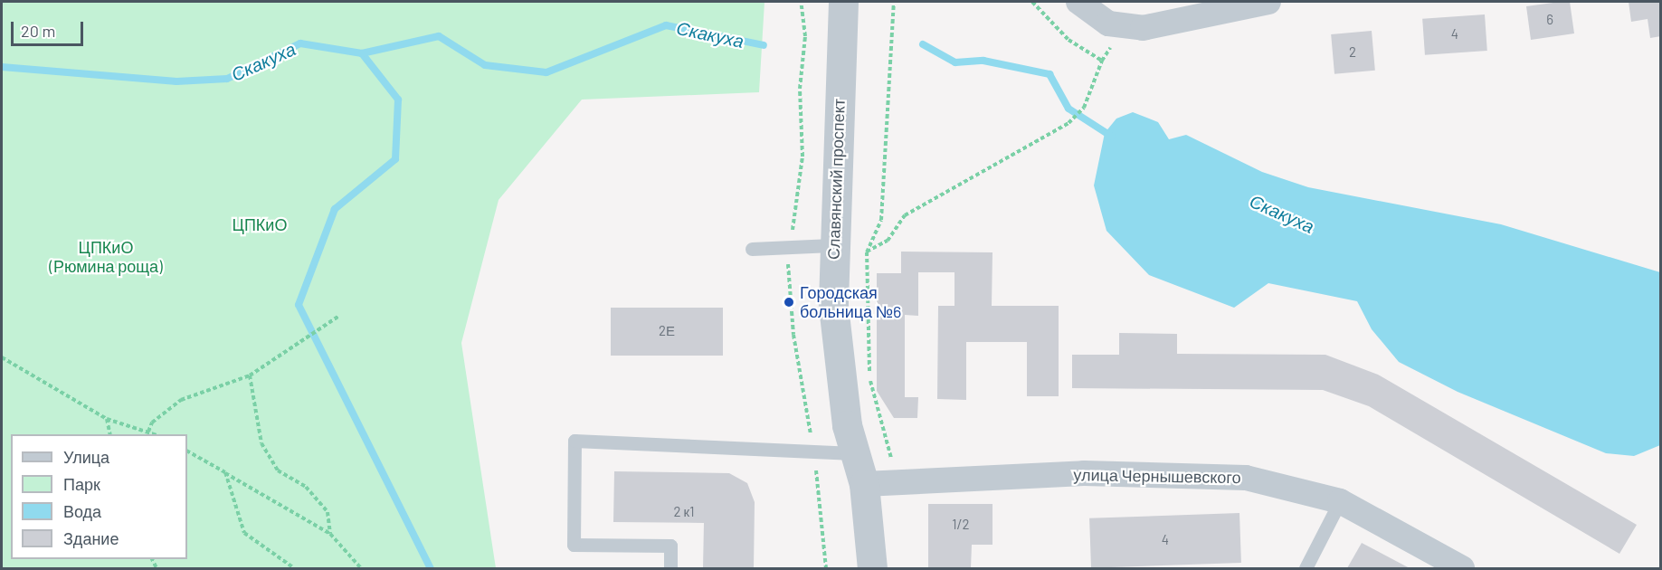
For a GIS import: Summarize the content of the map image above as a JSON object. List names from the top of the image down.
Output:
{
  "streets": {
    "street": ["Славянский проспект", "улица Чернышевского"]
  },
  "crossings": [
    ["Славянский проспект", "улица Чернышевского"]
  ],
  "water": ["Скакуха"],
  "parks": ["ЦПКиО", "ЦПКиО (Рюмина роща)"],
  "places": ["Городская больница №6"],
  "house_numbers": [
    "6",
    "4",
    "2",
    "2Е",
    "2 к1",
    "1/2",
    "4"
  ],
  "legend": [
    "Улица",
    "Парк",
    "Вода",
    "Здание"
  ],
  "scale_bar": "20 m"
}
